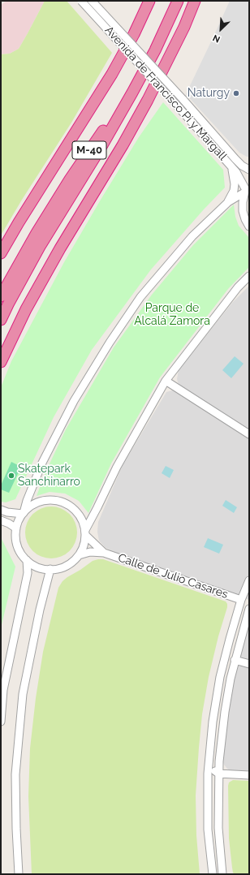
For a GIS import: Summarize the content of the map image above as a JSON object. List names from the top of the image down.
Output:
{
  "streets": {
    "highway": ["M-40"],
    "street": ["Avenida de Francisco Pi y Margall", "Calle de Julio Casares"]
  },
  "parks": ["Parque de Alcalá Zamora"],
  "places": ["Naturgy", "Skatepark Sanchinarro"],
  "north": "bottom left"
}
